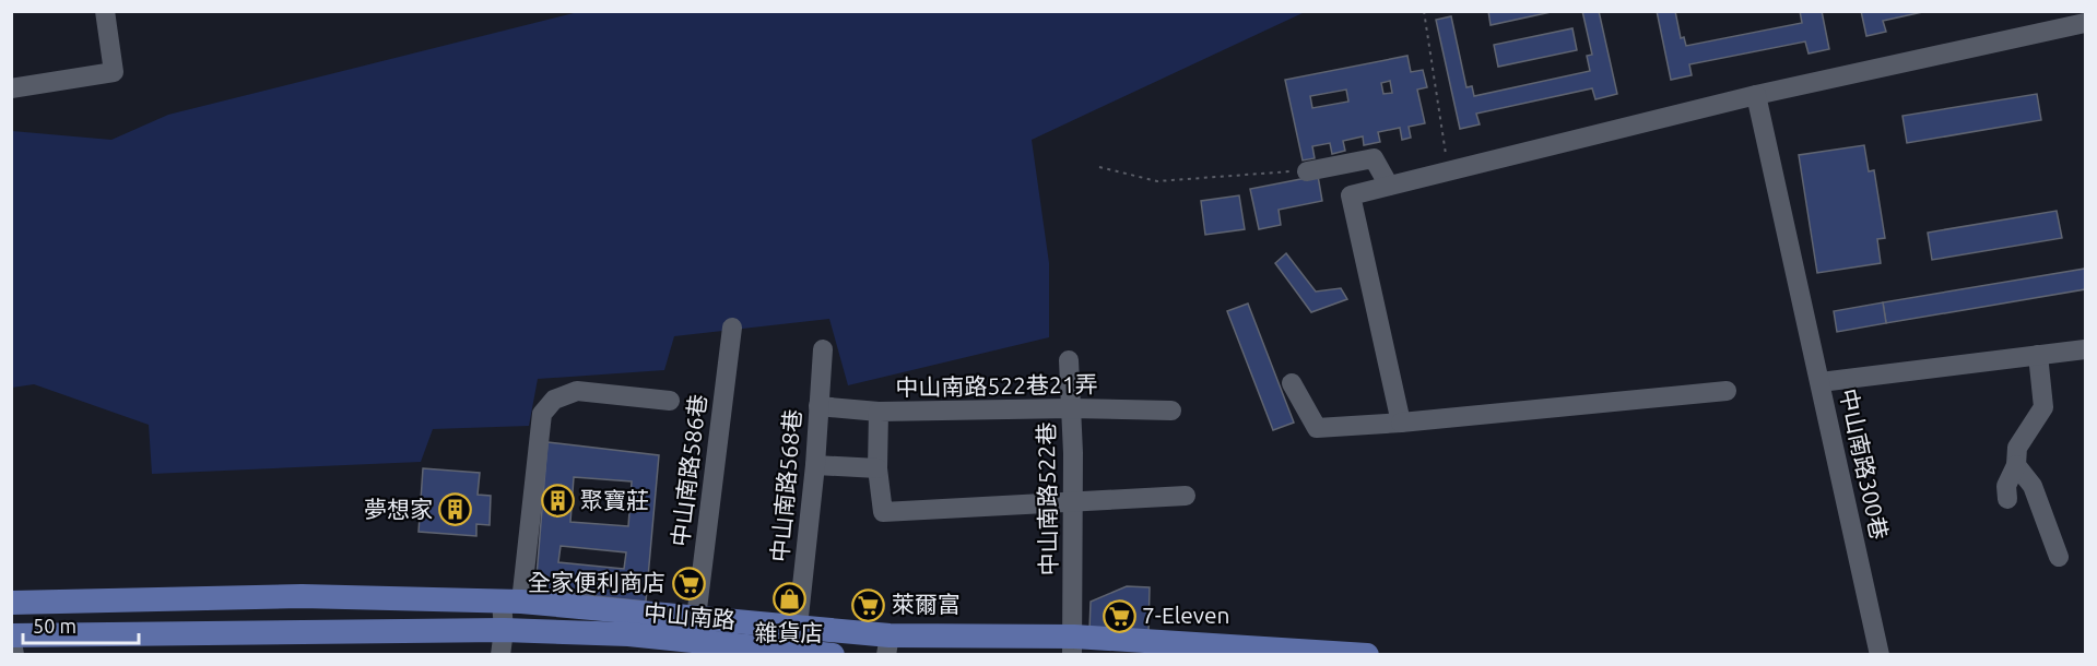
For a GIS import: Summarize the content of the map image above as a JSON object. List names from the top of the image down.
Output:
{
  "streets": {
    "main road": ["中山南路"],
    "street": [
      "中山南路522巷21弄",
      "中山南路300巷",
      "中山南路586巷",
      "中山南路568巷",
      "中山南路522巷"
    ]
  },
  "crossings": [
    ["中山南路522巷21弄", "中山南路522巷"],
    ["中山南路586巷", "中山南路"],
    ["中山南路568巷", "中山南路"],
    ["中山南路522巷", "中山南路"]
  ],
  "places": {
    "building": ["聚寶莊", "夢想家"],
    "supermarket": ["全家便利商店", "萊爾富", "7-Eleven"],
    "shop": ["雜貨店"]
  },
  "scale_bar": "50 m"
}
